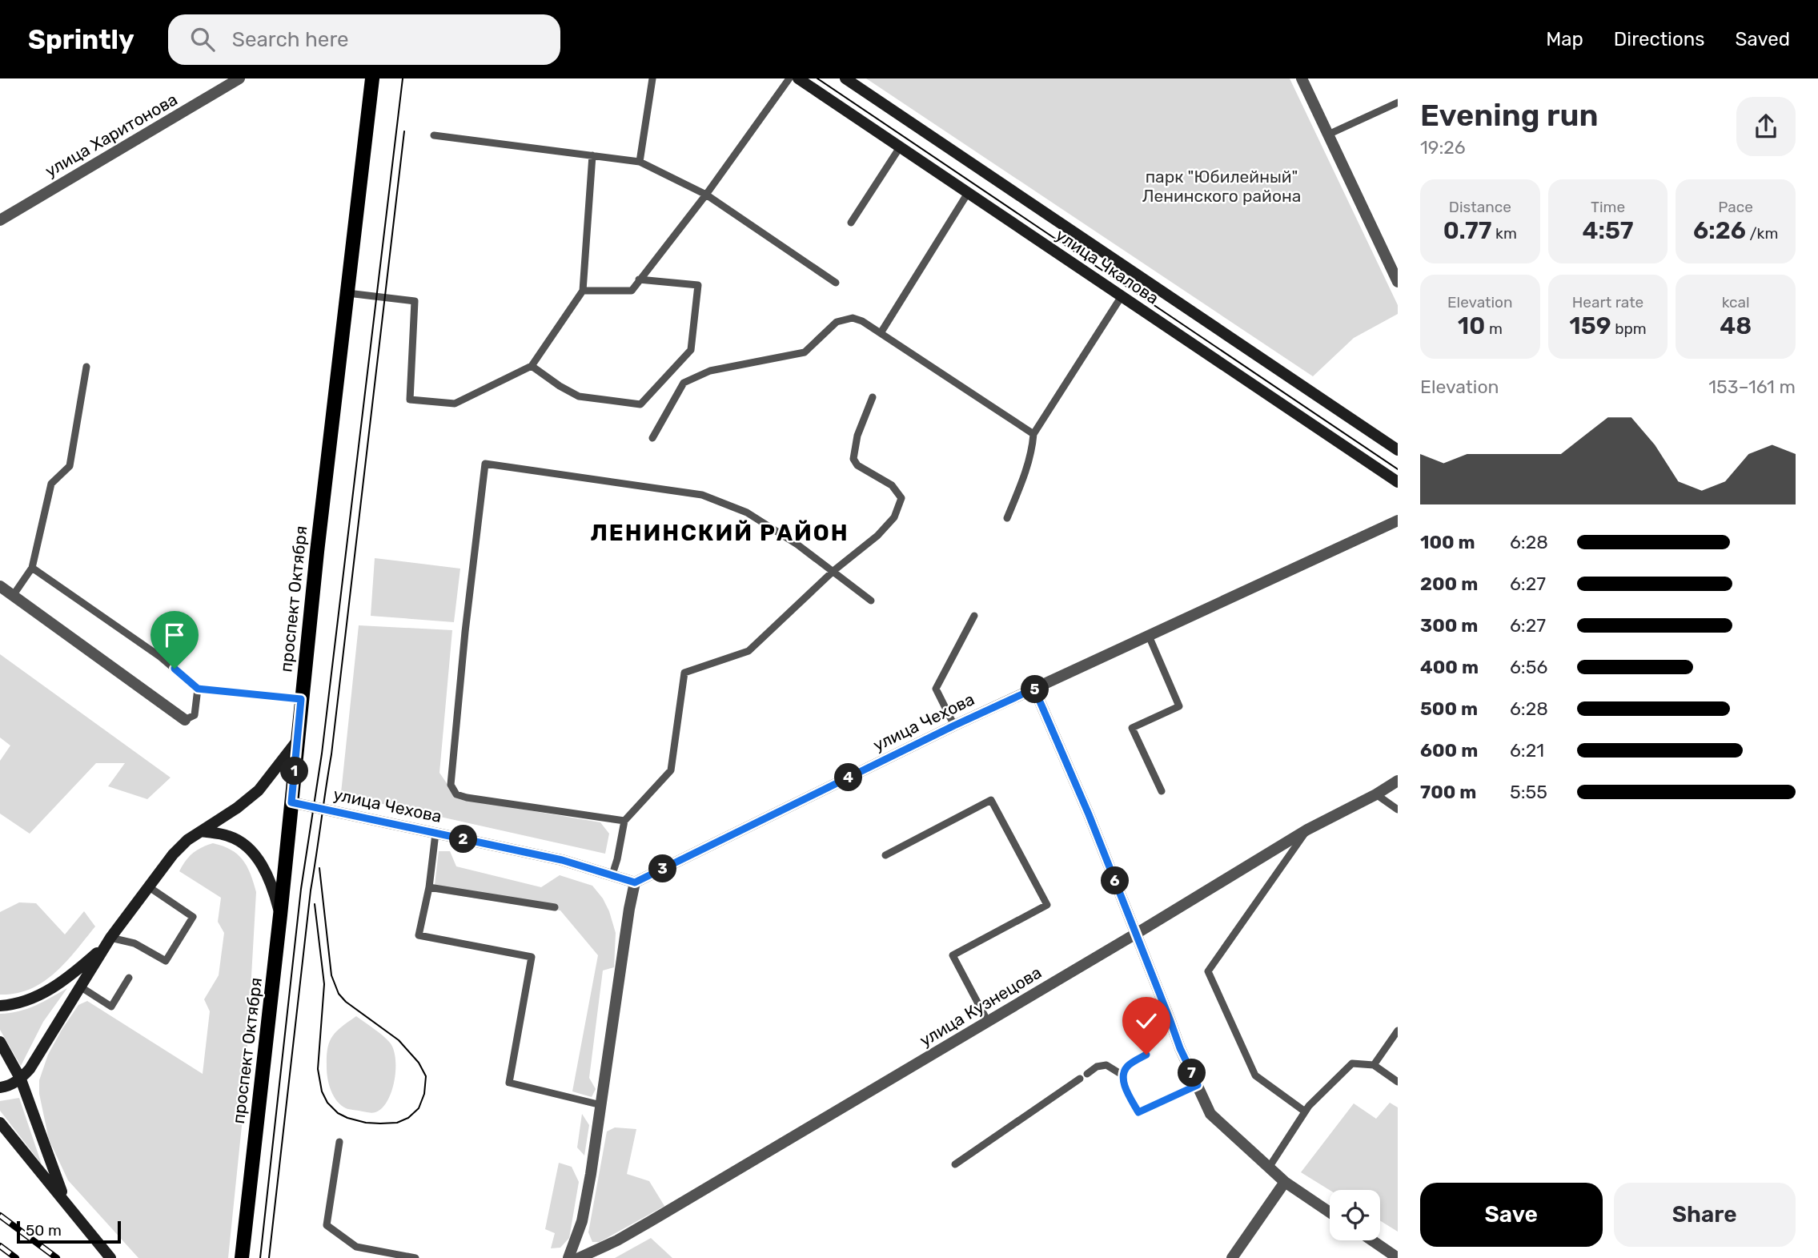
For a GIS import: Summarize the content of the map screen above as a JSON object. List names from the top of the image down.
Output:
{
  "streets": {
    "main road": ["улица Чкалова", "проспект Октября"],
    "street": ["улица Харитонова", "улица Чехова", "улица Кузнецова"]
  },
  "crossings": [
    ["проспект Октября", "улица Чехова"]
  ],
  "districts": ["ЛЕНИНСКИЙ РАЙОН"],
  "parks": ["парк \"Юбилейный\" Ленинского района"],
  "scale_bar": "50 m",
  "page": {
    "header": "Sprintly",
    "search": "Search here",
    "nav": ["Map", "Directions", "Saved"],
    "heading": ["Evening run", "19:26"],
    "stats": [
      ["Distance", "0.77 km"],
      ["Time", "4:57"],
      ["Pace", "6:26 /km"],
      ["Elevation", "10 m"],
      ["Heart rate", "159 bpm"],
      ["kcal", "48"]
    ],
    "chart": ["Elevation", "153–161 m"],
    "list": [
      {
        "name": "100 m",
        "note": "6:28"
      },
      {
        "name": "200 m",
        "note": "6:27"
      },
      {
        "name": "300 m",
        "note": "6:27"
      },
      {
        "name": "400 m",
        "note": "6:56"
      },
      {
        "name": "500 m",
        "note": "6:28"
      },
      {
        "name": "600 m",
        "note": "6:21"
      },
      {
        "name": "700 m",
        "note": "5:55"
      }
    ],
    "pins": [
      "5",
      "1",
      "4",
      "2",
      "3",
      "6",
      "7"
    ],
    "buttons": ["Save", "Share"],
    "scale": "50 m"
  }
}
